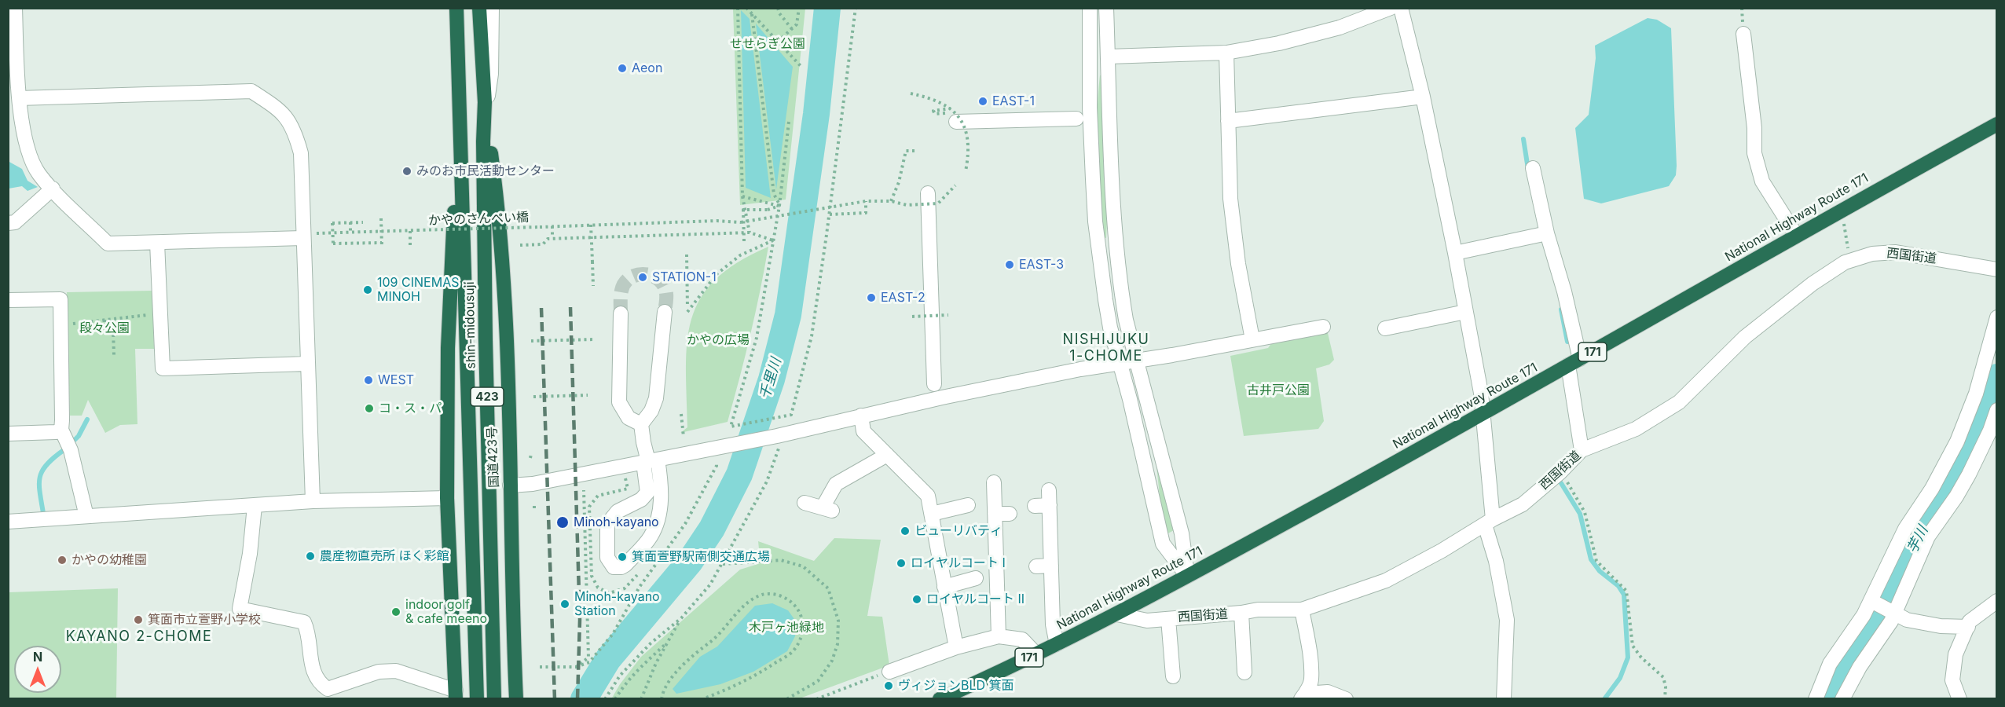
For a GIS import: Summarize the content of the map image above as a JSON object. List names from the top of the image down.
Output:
{
  "streets": {
    "highway": [
      "National Highway Route 171",
      "shin-midousuji",
      "171",
      "423",
      "国道423号"
    ],
    "street": ["西国街道"],
    "path": ["かやのさんぺい橋"]
  },
  "crossings": [
    ["National Highway Route 171", "西国街道"],
    ["shin-midousuji", "423"],
    ["shin-midousuji", "国道423号"]
  ],
  "districts": ["NISHIJUKU 1-CHOME", "KAYANO 2-CHOME"],
  "water": ["千里川", "芋川"],
  "parks": [
    "せせらぎ公園",
    "段々公園",
    "かやの広場",
    "古井戸公園",
    "木戸ヶ池緑地"
  ],
  "places": [
    "Aeon",
    "EAST-1",
    "みのお市民活動センター",
    "EAST-3",
    "STATION-1",
    "109 CINEMAS MINOH",
    "EAST-2",
    "WEST",
    "コ・ス・パ",
    "Minoh-kayano",
    "ビューリバティ",
    "農産物直売所 ほく彩館",
    "箕面萱野駅南側交通広場",
    "かやの幼稚園",
    "ロイヤルコート I",
    "ロイヤルコート II",
    "Minoh-kayano Station",
    "indoor golf & cafe meeno",
    "箕面市立萱野小学校",
    "ヴィジョンBLD 箕面"
  ],
  "north": "top"
}
